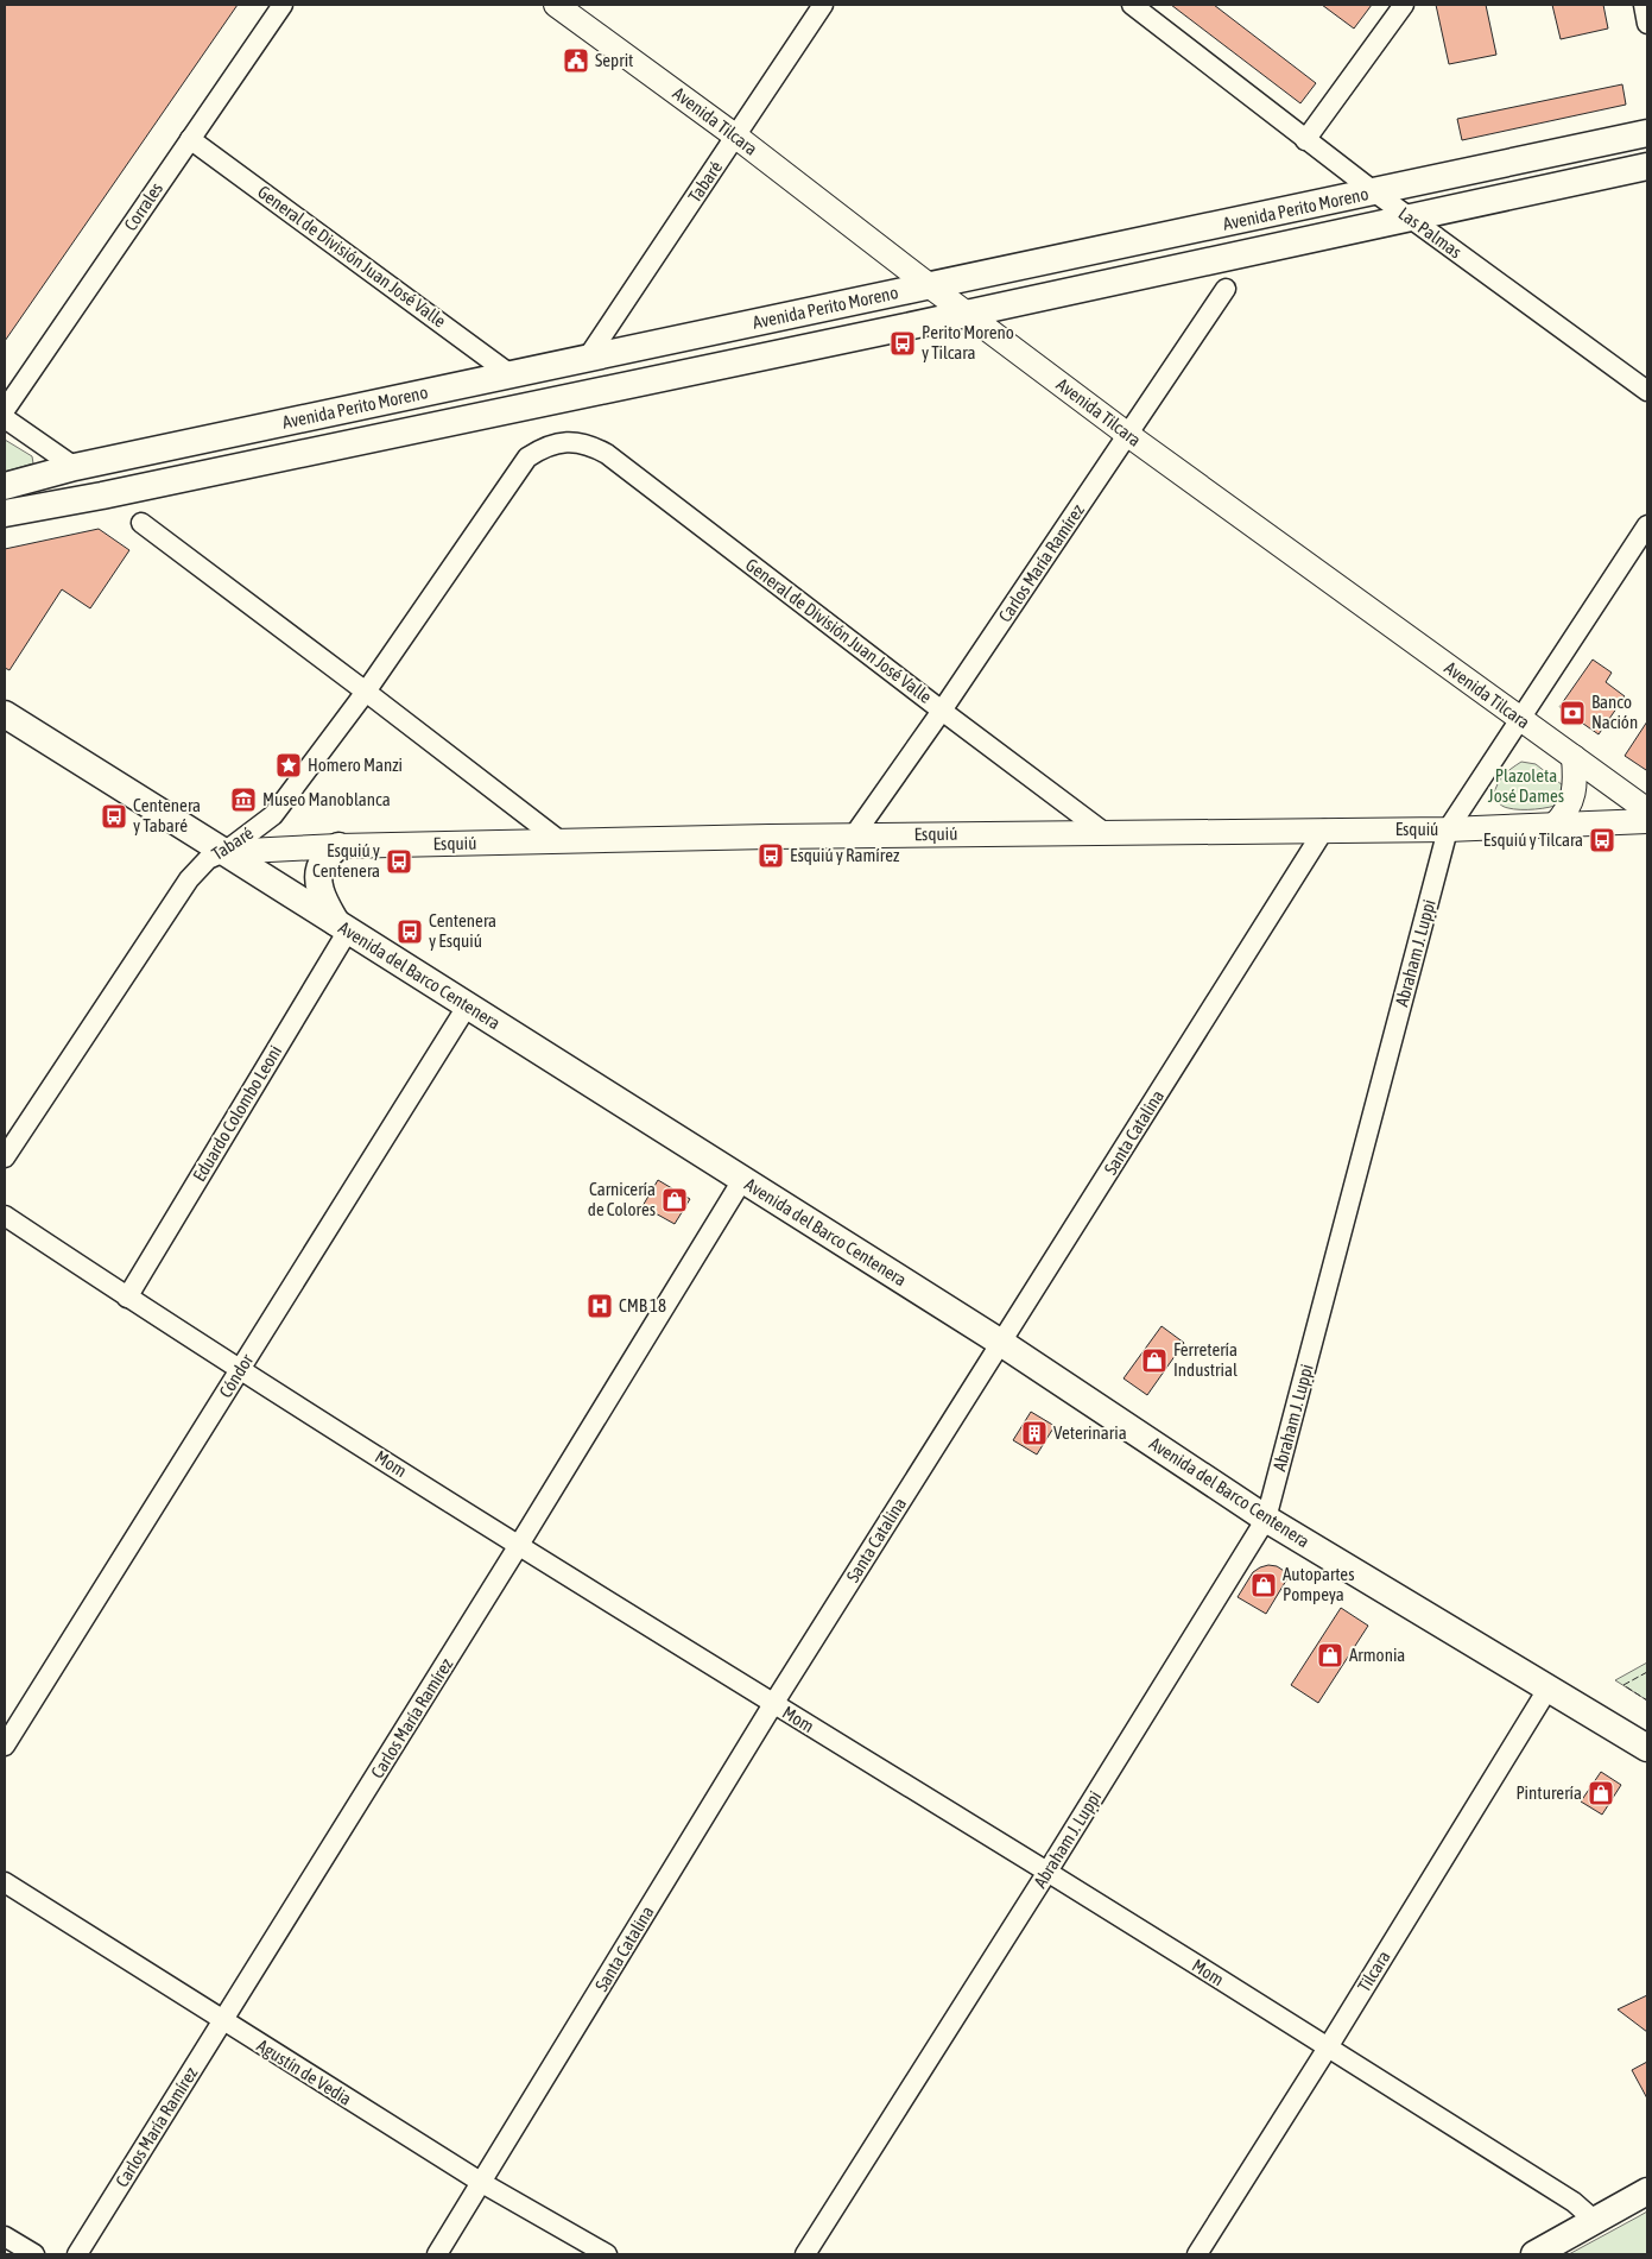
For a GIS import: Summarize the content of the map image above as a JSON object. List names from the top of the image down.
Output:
{
  "streets": {
    "main road": ["Avenida Perito Moreno", "Avenida del Barco Centenera"],
    "street": [
      "Avenida Tilcara",
      "Tabaré",
      "Corrales",
      "Las Palmas",
      "General de División Juan José Valle",
      "Carlos María Ramírez",
      "Esquiú",
      "Abraham J. Luppi",
      "Eduardo Colombo Leoni",
      "Santa Catalina",
      "Cóndor",
      "Mom",
      "Tilcara",
      "Agustín de Vedia"
    ]
  },
  "crossings": [
    ["Avenida Tilcara", "Tabaré"],
    ["Avenida Tilcara", "Avenida Perito Moreno"],
    ["Avenida Tilcara", "Carlos María Ramírez"],
    ["Avenida Tilcara", "Abraham J. Luppi"],
    ["Tabaré", "Avenida Perito Moreno"],
    ["Tabaré", "General de División Juan José Valle"],
    ["Tabaré", "Esquiú"],
    ["Tabaré", "Avenida del Barco Centenera"],
    ["Corrales", "General de División Juan José Valle"],
    ["Avenida Perito Moreno", "Las Palmas"],
    ["Avenida Perito Moreno", "General de División Juan José Valle"],
    ["General de División Juan José Valle", "Carlos María Ramírez"],
    ["General de División Juan José Valle", "Esquiú"],
    ["Carlos María Ramírez", "Esquiú"],
    ["Carlos María Ramírez", "Avenida del Barco Centenera"],
    ["Carlos María Ramírez", "Mom"],
    ["Carlos María Ramírez", "Agustín de Vedia"],
    ["Esquiú", "Abraham J. Luppi"],
    ["Esquiú", "Avenida del Barco Centenera"],
    ["Esquiú", "Santa Catalina"],
    ["Abraham J. Luppi", "Avenida del Barco Centenera"],
    ["Abraham J. Luppi", "Mom"],
    ["Avenida del Barco Centenera", "Eduardo Colombo Leoni"],
    ["Avenida del Barco Centenera", "Santa Catalina"],
    ["Avenida del Barco Centenera", "Cóndor"],
    ["Avenida del Barco Centenera", "Tilcara"],
    ["Eduardo Colombo Leoni", "Mom"],
    ["Santa Catalina", "Mom"],
    ["Santa Catalina", "Agustín de Vedia"],
    ["Cóndor", "Mom"],
    ["Mom", "Tilcara"]
  ],
  "parks": ["Plazoleta José Dames"],
  "places": {
    "public building": ["Seprit"],
    "bus stop": [
      "Perito Moreno y Tilcara",
      "Centenera y Tabaré",
      "Esquiú y Tilcara",
      "Esquiú y Ramírez",
      "Esquiú y Centenera",
      "Centenera y Esquiú"
    ],
    "bank": ["Banco Nación"],
    "place": ["Homero Manzi"],
    "museum": ["Museo Manoblanca"],
    "shop": [
      "Carnicería de Colores",
      "Ferretería Industrial",
      "Autopartes Pompeya",
      "Armonia",
      "Pinturería"
    ],
    "hospital": ["CMB 18"],
    "building": ["Veterinaria"]
  }
}
